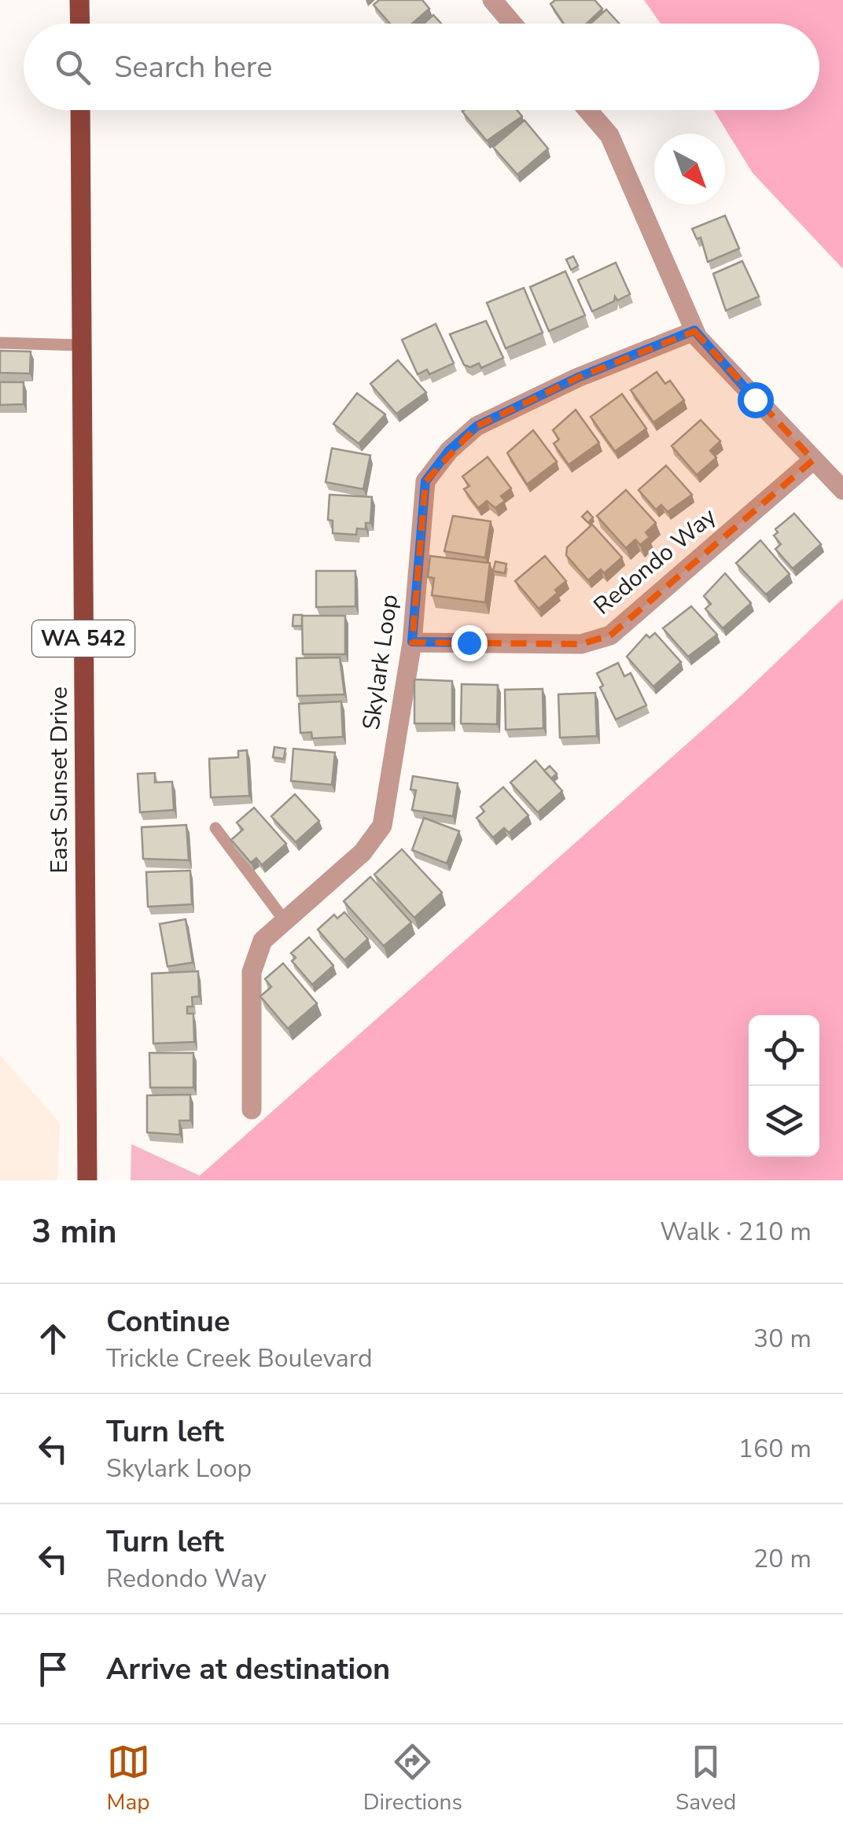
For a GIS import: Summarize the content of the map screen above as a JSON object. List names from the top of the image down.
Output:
{
  "streets": {
    "main road": ["WA 542", "East Sunset Drive"],
    "street": ["Redondo Way", "Skylark Loop"]
  },
  "crossings": [
    ["Redondo Way", "Skylark Loop"]
  ],
  "north": "bottom right",
  "page": {
    "search": "Search here",
    "heading": ["3 min", "Walk · 210 m"],
    "list": [
      ["Continue", "Trickle Creek Boulevard", "30 m"],
      ["Turn left", "Skylark Loop", "160 m"],
      ["Turn left", "Redondo Way", "20 m"],
      "Arrive at destination"
    ],
    "nav": ["Map", "Directions", "Saved"]
  }
}
